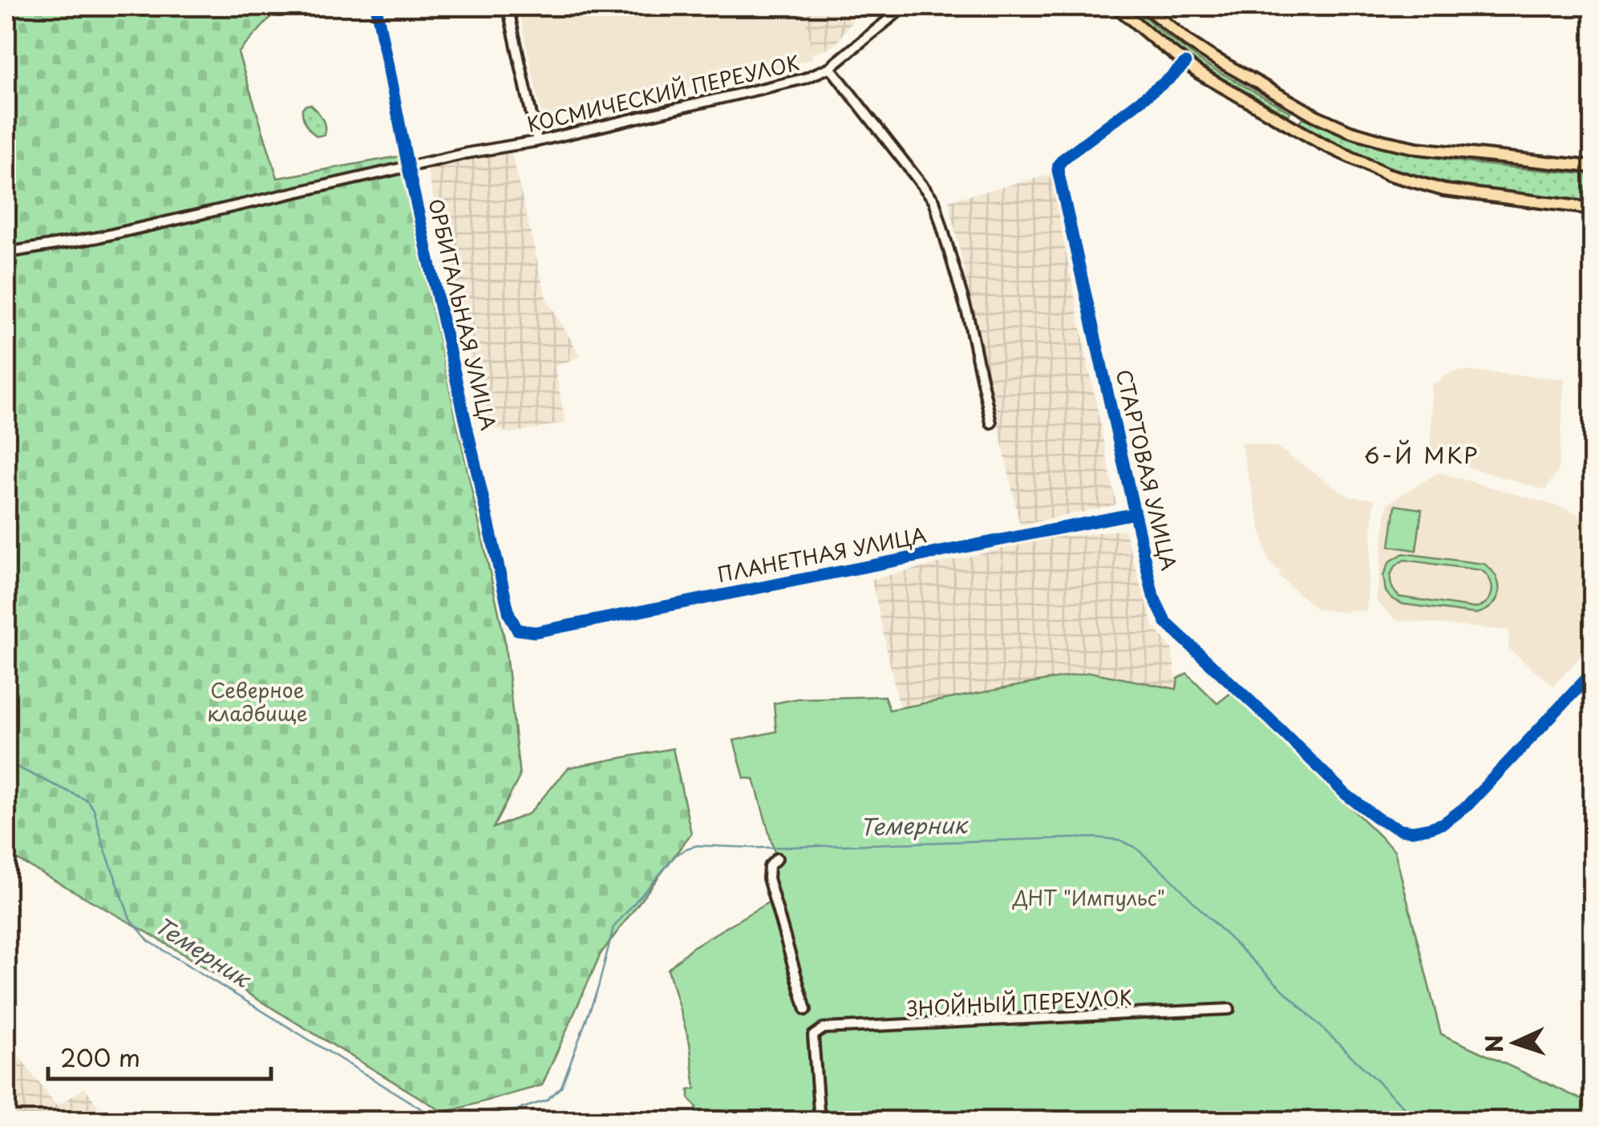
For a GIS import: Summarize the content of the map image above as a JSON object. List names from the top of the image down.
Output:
{
  "streets": {
    "street": [
      "КОСМИЧЕСКИЙ ПЕРЕУЛОК",
      "ОРБИТАЛЬНАЯ УЛИЦА",
      "СТАРТОВАЯ УЛИЦА",
      "ПЛАНЕТНАЯ УЛИЦА",
      "ЗНОЙНЫЙ ПЕРЕУЛОК"
    ]
  },
  "crossings": [
    ["КОСМИЧЕСКИЙ ПЕРЕУЛОК", "ОРБИТАЛЬНАЯ УЛИЦА"],
    ["ОРБИТАЛЬНАЯ УЛИЦА", "ПЛАНЕТНАЯ УЛИЦА"],
    ["СТАРТОВАЯ УЛИЦА", "ПЛАНЕТНАЯ УЛИЦА"]
  ],
  "districts": ["6-Й МКР"],
  "water": ["Темерник"],
  "parks": ["Северное кладбище", "ДНТ \"Импульс\""],
  "scale_bar": "200 m",
  "north": "left"
}
